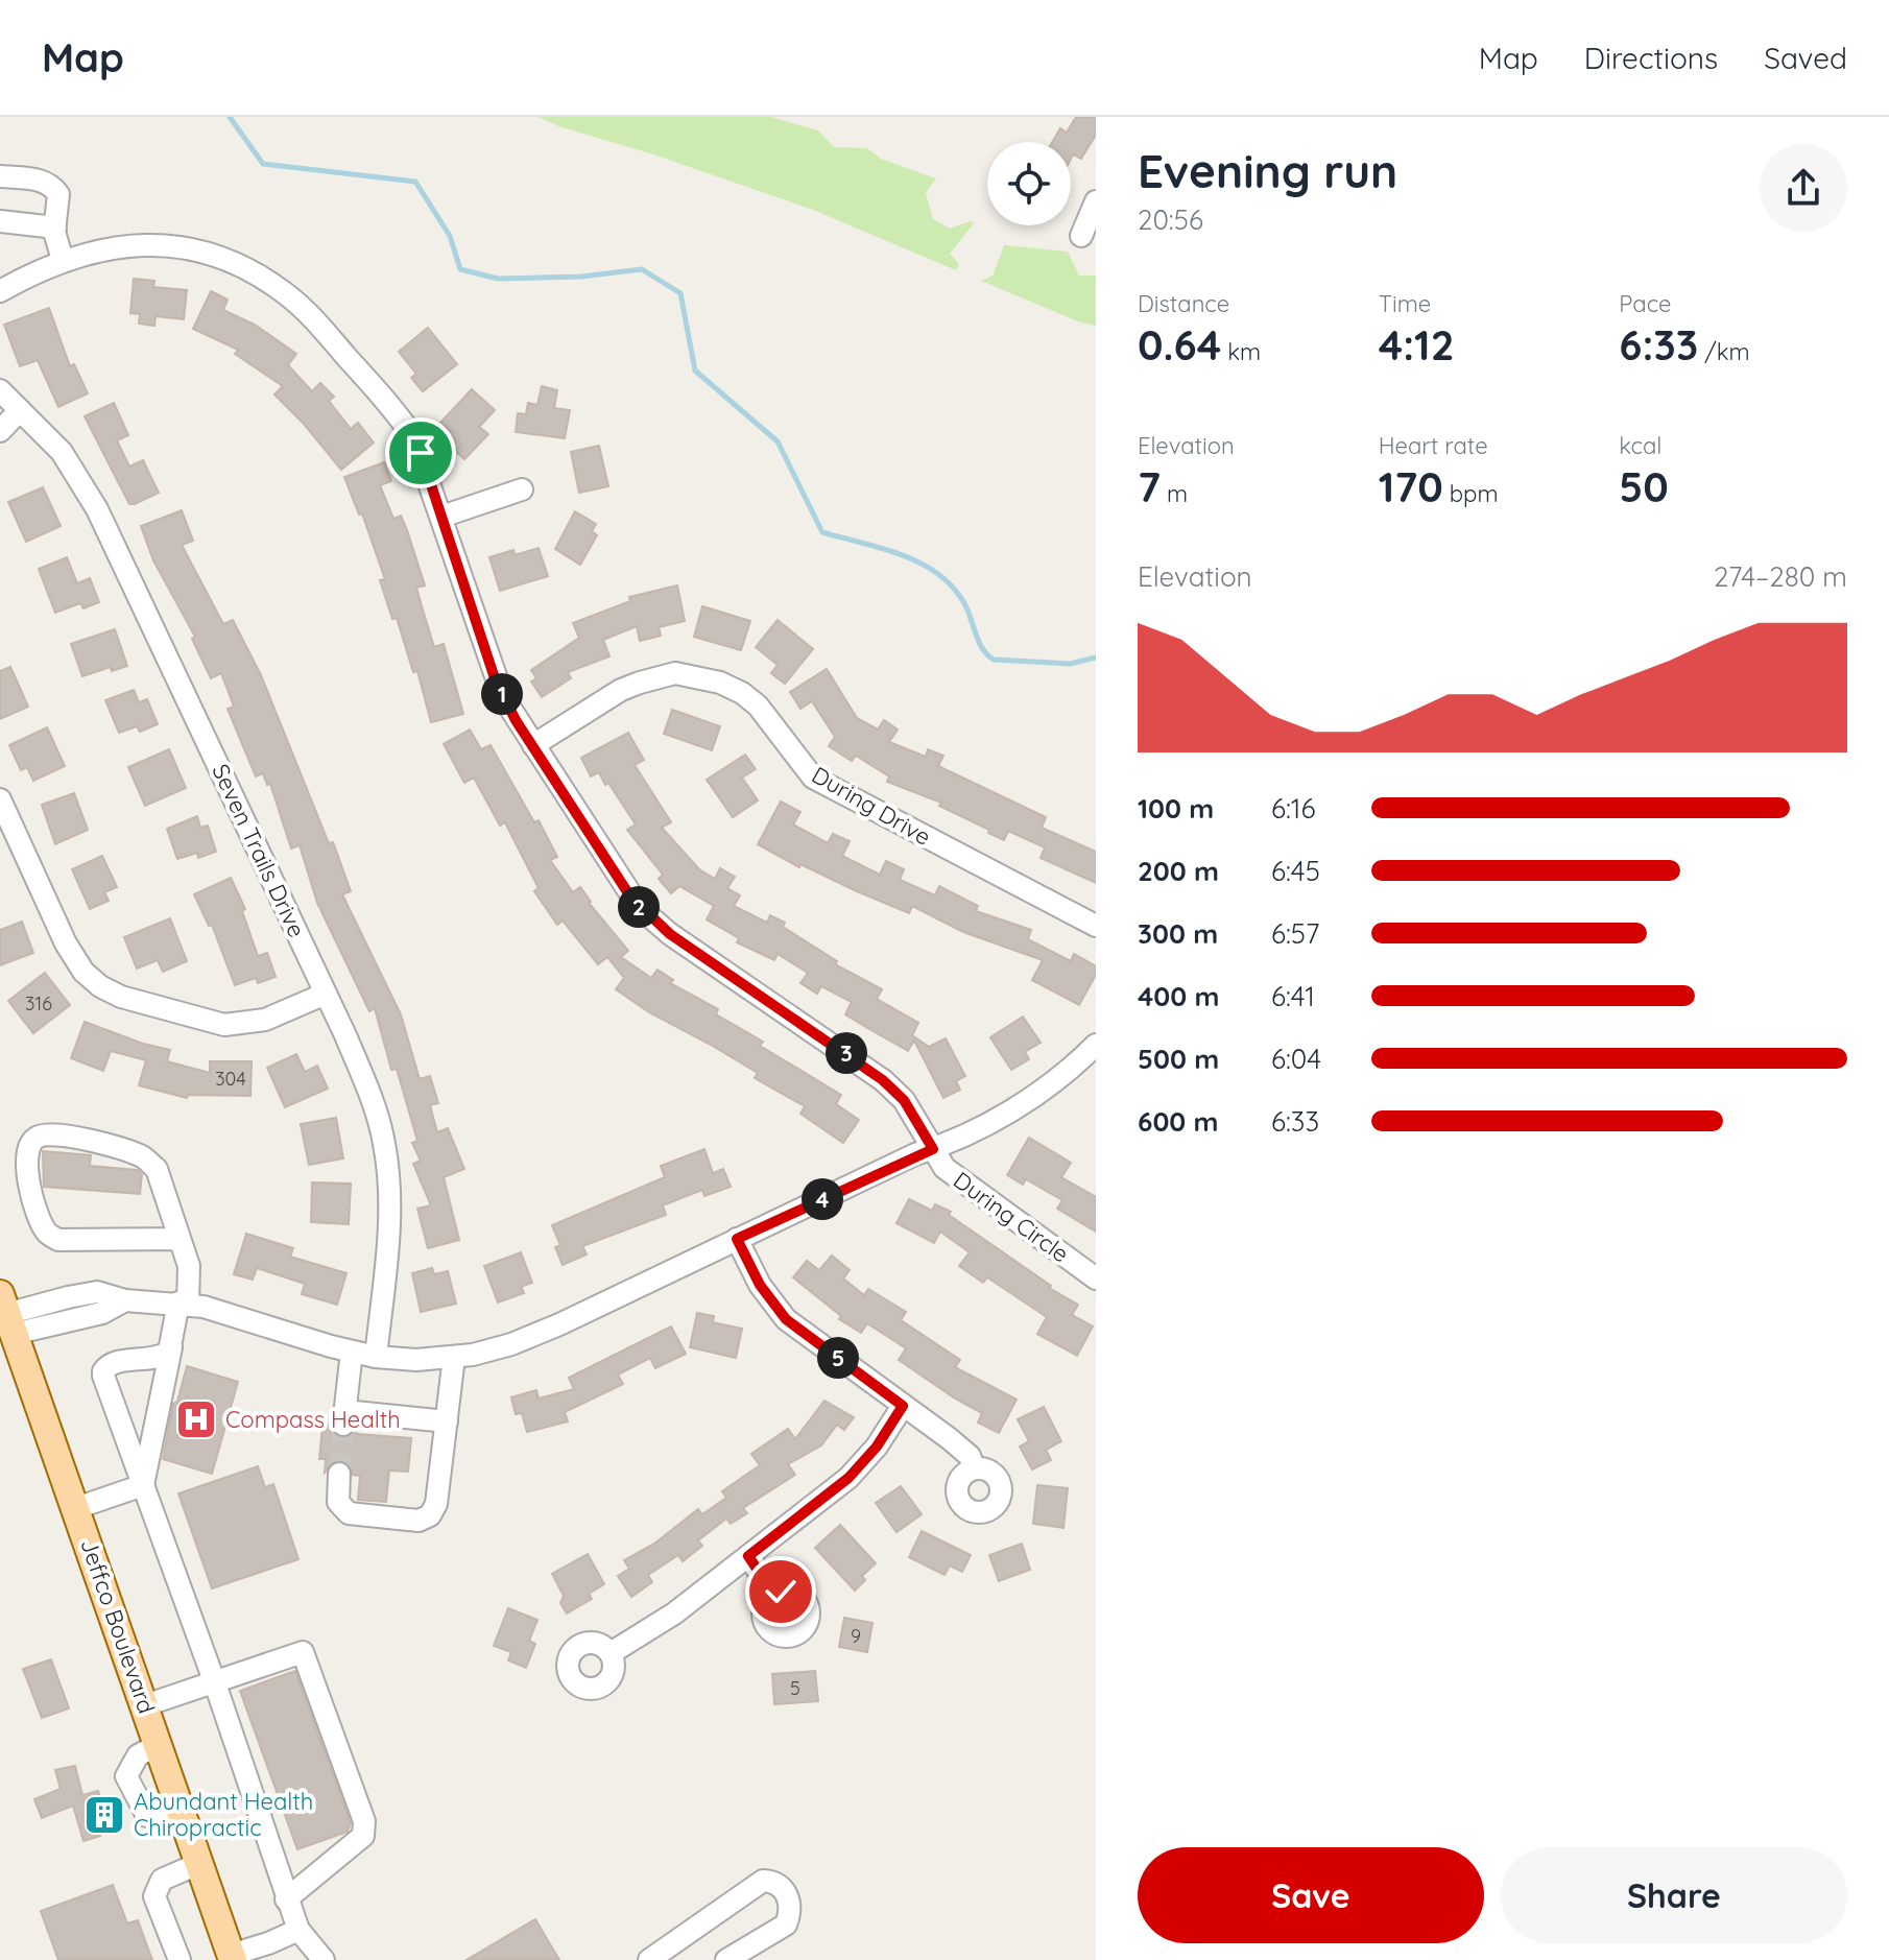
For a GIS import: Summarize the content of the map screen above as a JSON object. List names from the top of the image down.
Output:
{
  "streets": {
    "main road": ["Jeffco Boulevard"],
    "street": ["During Drive", "Seven Trails Drive", "During Circle"]
  },
  "crossings": [
    ["During Drive", "During Circle"]
  ],
  "places": {
    "hospital": ["Compass Health"],
    "building": ["Abundant Health Chiropractic"]
  },
  "house_numbers": [
    "316",
    "304",
    "9",
    "5"
  ],
  "page": {
    "header": "Map",
    "nav": ["Map", "Directions", "Saved"],
    "heading": ["Evening run", "20:56"],
    "stats": [
      ["Distance", "0.64 km"],
      ["Time", "4:12"],
      ["Pace", "6:33 /km"],
      ["Elevation", "7 m"],
      ["Heart rate", "170 bpm"],
      ["kcal", "50"]
    ],
    "chart": ["Elevation", "274–280 m"],
    "pins": [
      "1",
      "2",
      "3",
      "4",
      "5"
    ],
    "list": [
      {
        "name": "100 m",
        "note": "6:16"
      },
      {
        "name": "200 m",
        "note": "6:45"
      },
      {
        "name": "300 m",
        "note": "6:57"
      },
      {
        "name": "400 m",
        "note": "6:41"
      },
      {
        "name": "500 m",
        "note": "6:04"
      },
      {
        "name": "600 m",
        "note": "6:33"
      }
    ],
    "buttons": ["Save", "Share"]
  }
}
